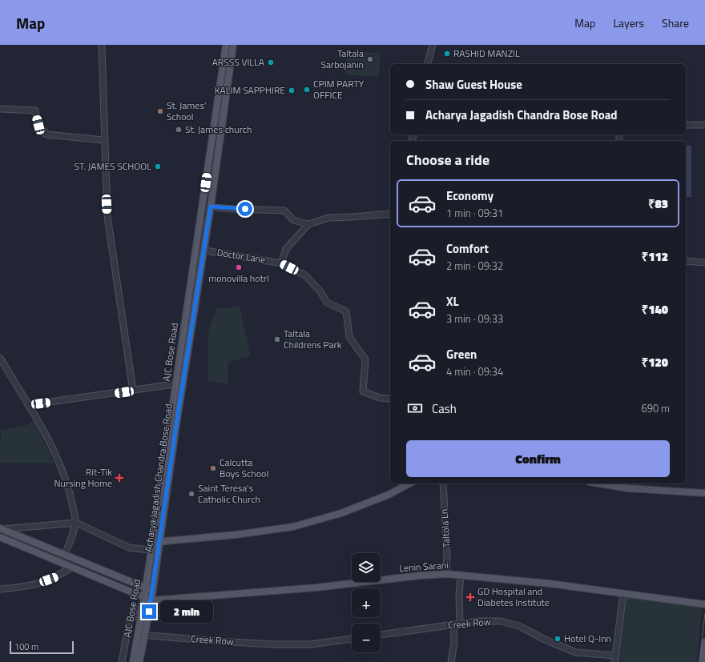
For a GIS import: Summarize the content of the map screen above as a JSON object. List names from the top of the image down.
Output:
{
  "streets": {
    "main road": ["AJC Bose Road", "Acharya Jagadish Chandra Bose Road", "Lenin Sarani"],
    "street": ["Doctor Lane", "Taltola Ln", "Creek Row"]
  },
  "crossings": [
    ["Doctor Lane", "AJC Bose Road"],
    ["Doctor Lane", "Acharya Jagadish Chandra Bose Road"],
    ["AJC Bose Road", "Acharya Jagadish Chandra Bose Road"],
    ["AJC Bose Road", "Lenin Sarani"],
    ["AJC Bose Road", "Creek Row"],
    ["Acharya Jagadish Chandra Bose Road", "Lenin Sarani"],
    ["Acharya Jagadish Chandra Bose Road", "Creek Row"],
    ["Taltola Ln", "Lenin Sarani"]
  ],
  "places": {
    "other": [
      "RASHID MANZIL",
      "Taltala Sarbojanin",
      "ARSSS VILLA",
      "CPIM PARTY OFFICE",
      "KALIM SAPPHIRE",
      "St. James' School",
      "St. James church",
      "ST. JAMES SCHOOL",
      "monovilla hotrl",
      "Taltala Childrens Park",
      "Calcutta Boys School",
      "Saint Teresa's Catholic Church",
      "Hotel Q-Inn"
    ],
    "health": ["Rit-Tik Nursing Home", "GD Hospital and Diabetes Institute"]
  },
  "scale_bar": "100 m",
  "page": {
    "header": "Map",
    "nav": ["Map", "Layers", "Share"],
    "banner": ["Shaw Guest House", "Acharya Jagadish Chandra Bose Road"],
    "heading": "Choose a ride",
    "list": [
      {
        "name": "Economy",
        "note": "1 min · 09:31",
        "value": "₹83"
      },
      {
        "name": "Comfort",
        "note": "2 min · 09:32",
        "value": "₹112"
      },
      {
        "name": "XL",
        "note": "3 min · 09:33",
        "value": "₹140"
      },
      {
        "name": "Green",
        "note": "4 min · 09:34",
        "value": "₹120"
      }
    ],
    "pay": ["Cash", "690 m"],
    "buttons": "Confirm",
    "map_buttons": ["+", "−"],
    "bubble": "2 min",
    "scale": "100 m"
  }
}
